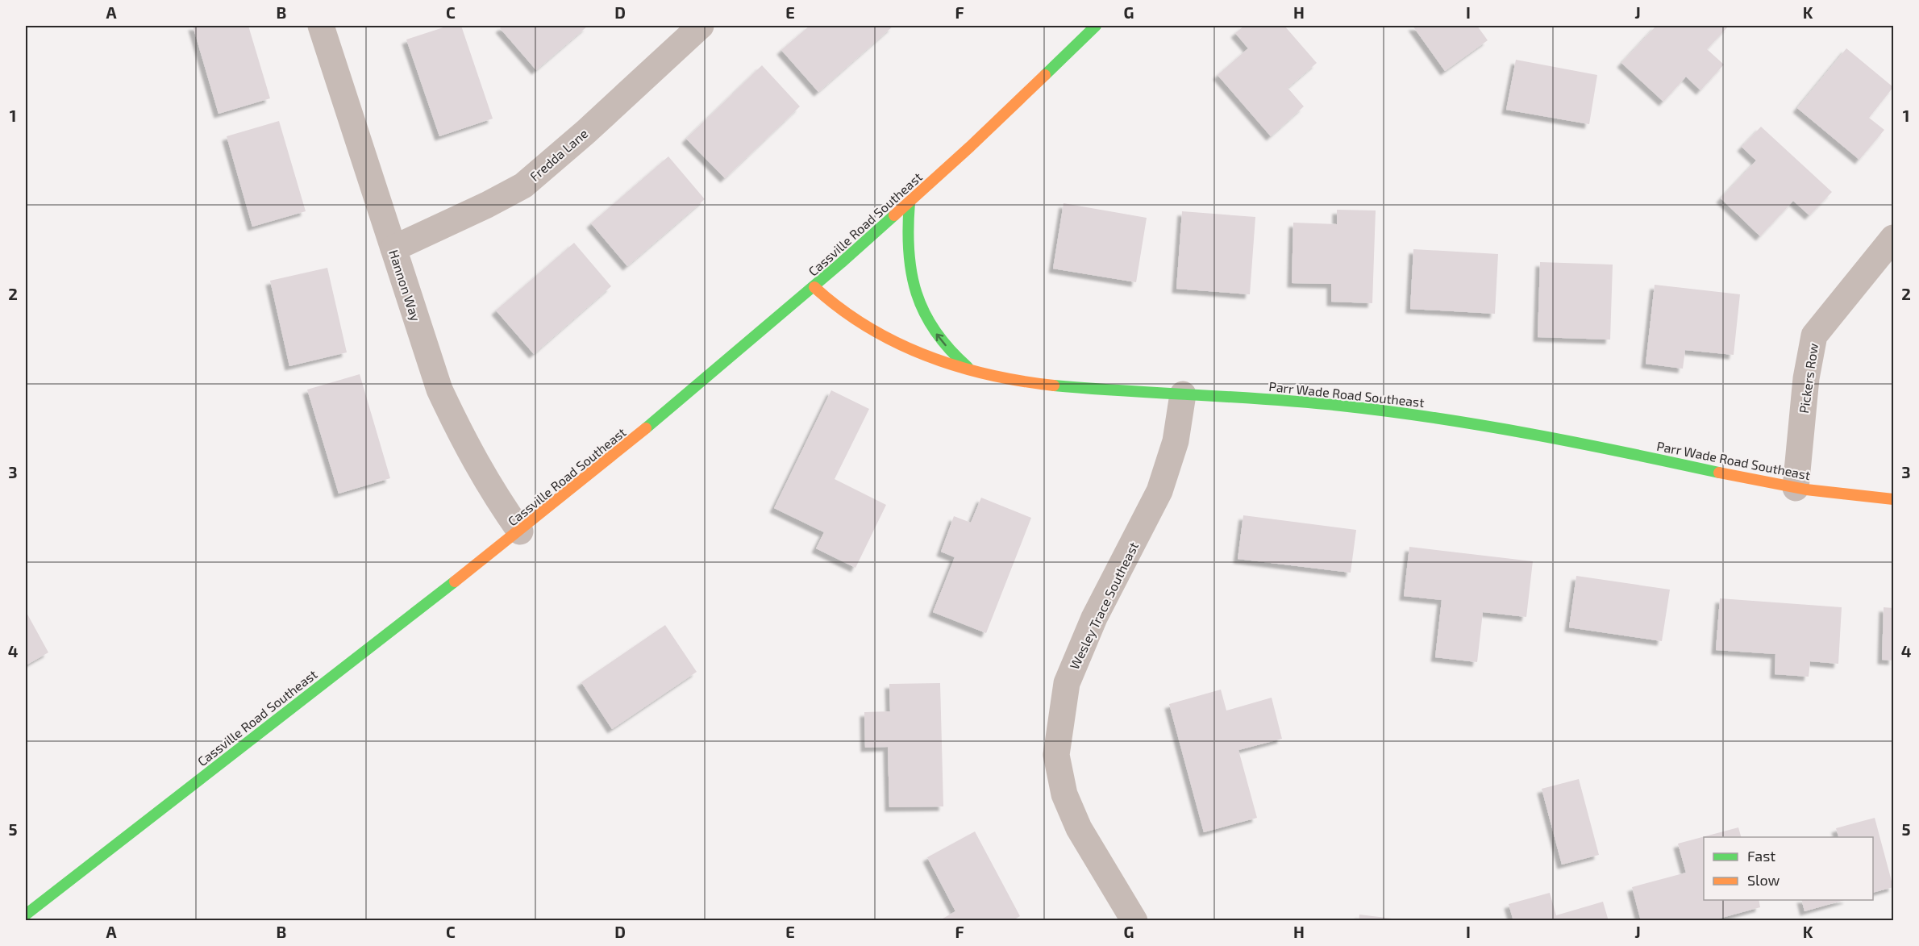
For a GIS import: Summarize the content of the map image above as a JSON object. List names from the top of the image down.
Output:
{
  "streets": {
    "main road": ["Cassville Road Southeast", "Parr Wade Road Southeast"],
    "street": [
      "Fredda Lane",
      "Hannon Way",
      "Pickers Row",
      "Wesley Trace Southeast"
    ]
  },
  "crossings": [
    ["Fredda Lane", "Hannon Way"],
    ["Cassville Road Southeast", "Hannon Way"],
    ["Cassville Road Southeast", "Parr Wade Road Southeast"],
    ["Pickers Row", "Parr Wade Road Southeast"],
    ["Parr Wade Road Southeast", "Wesley Trace Southeast"]
  ],
  "legend": ["Fast", "Slow"],
  "grid": {
    "columns": [
      "A",
      "B",
      "C",
      "D",
      "E",
      "F",
      "G",
      "H",
      "I",
      "J",
      "K"
    ],
    "rows": [
      "1",
      "2",
      "3",
      "4",
      "5"
    ]
  }
}
